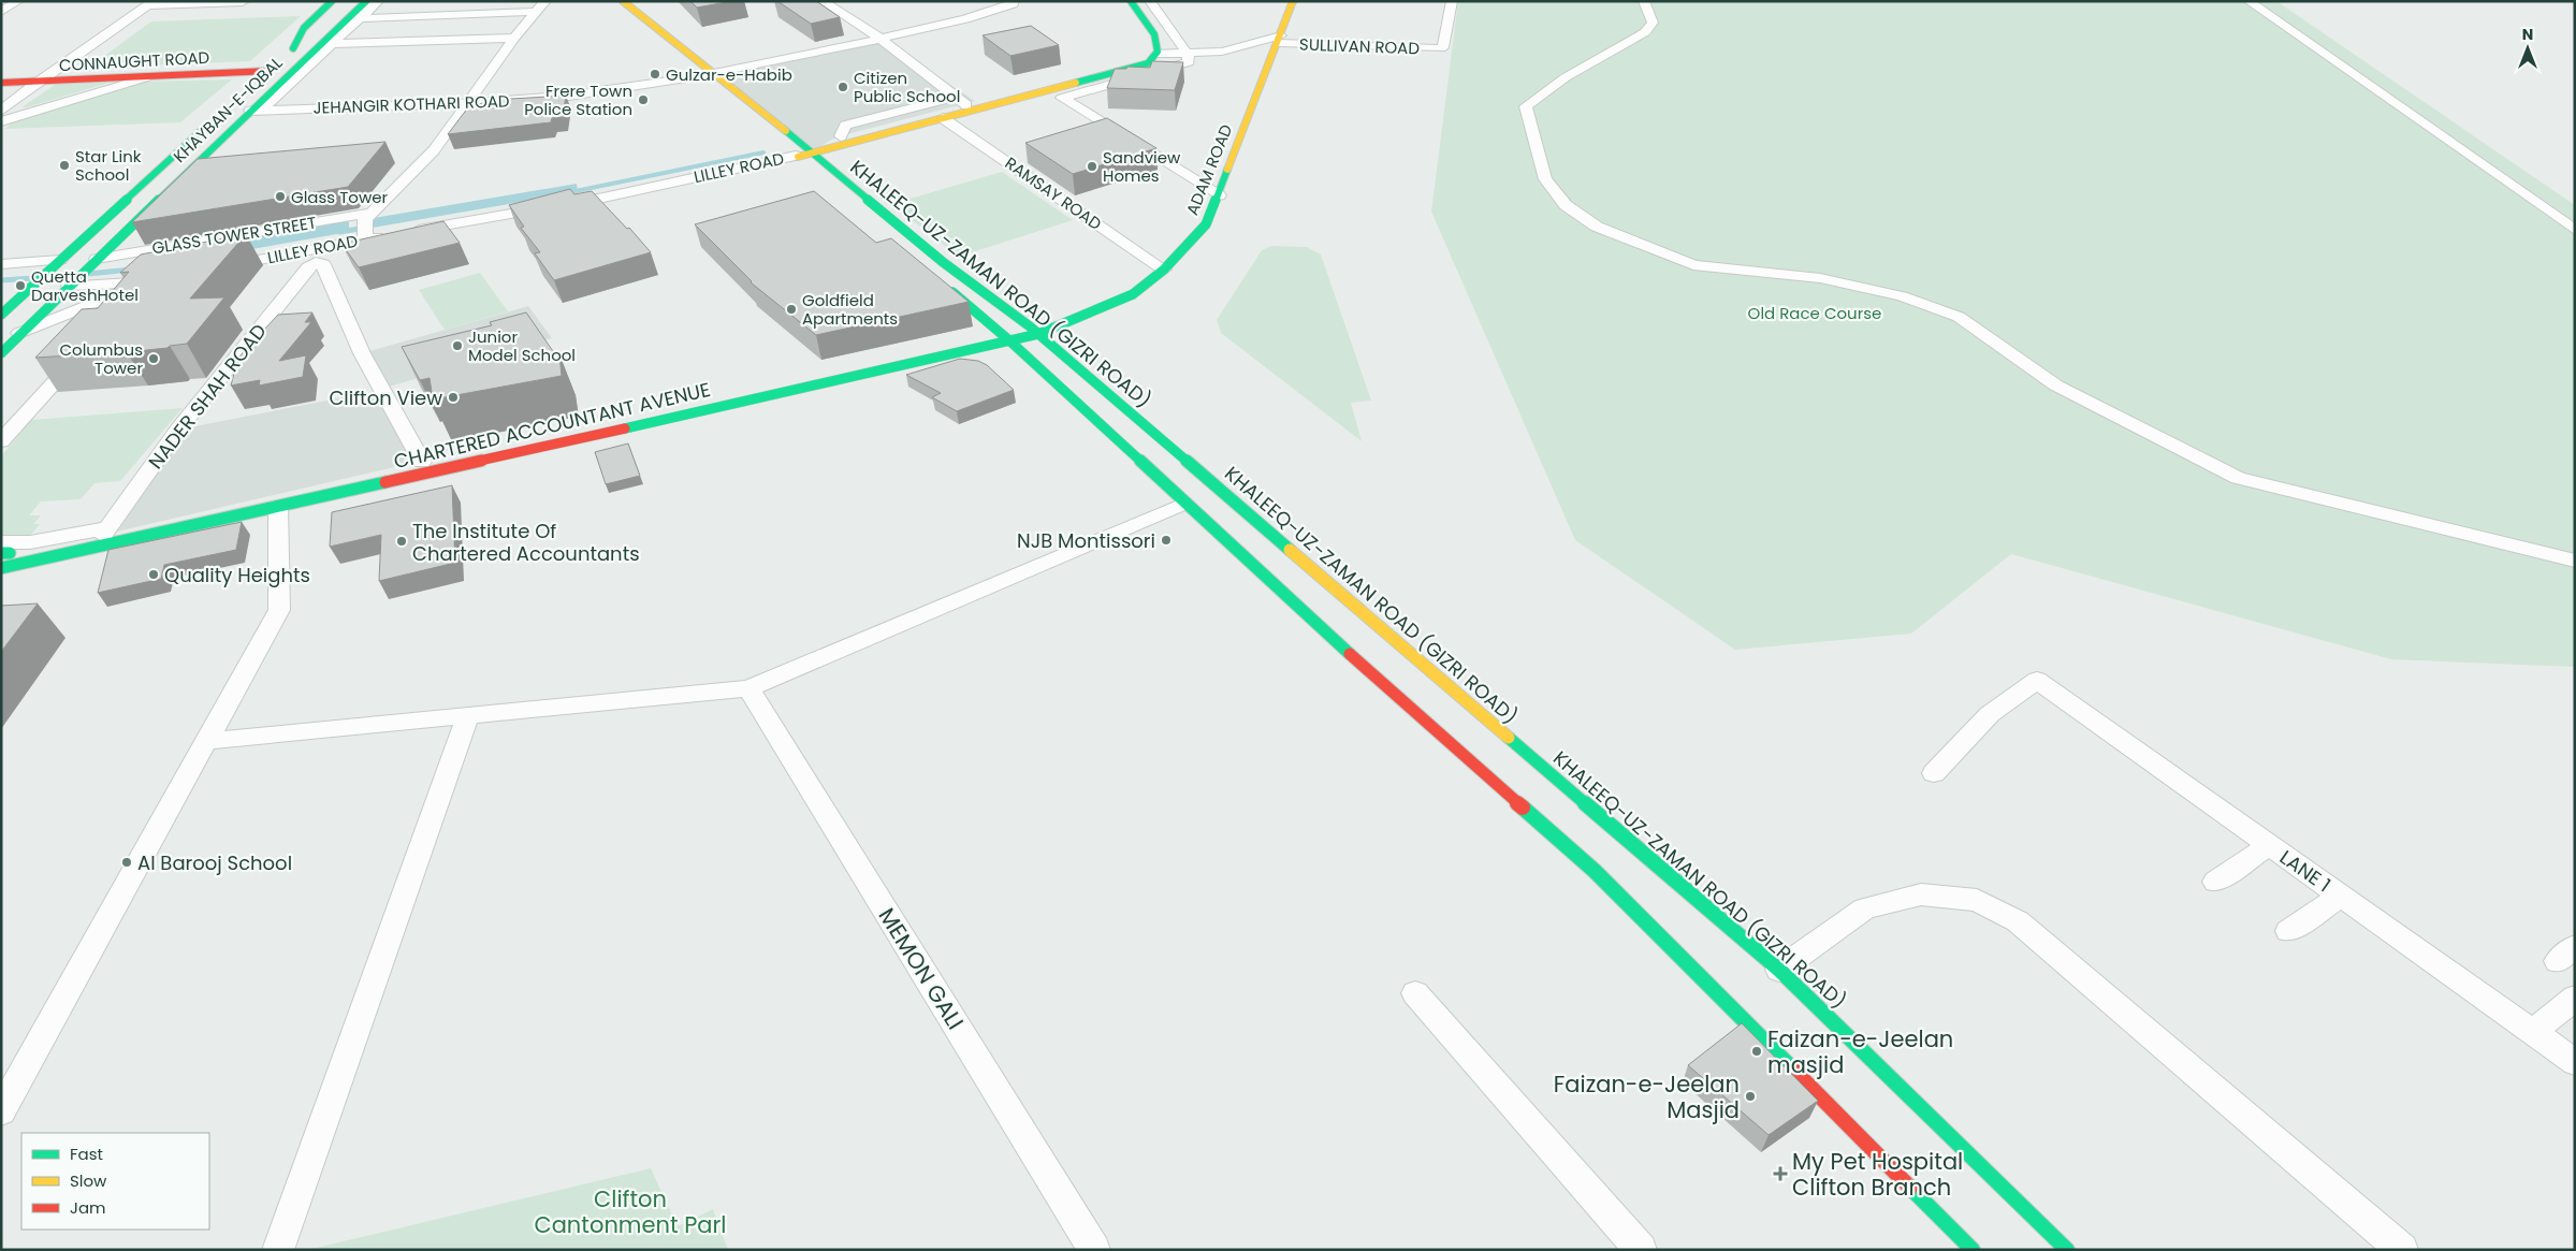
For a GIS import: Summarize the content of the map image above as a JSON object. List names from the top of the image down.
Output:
{
  "streets": {
    "main road": [
      "CONNAUGHT ROAD",
      "KHAYBAN-E-IQBAL",
      "LILLEY ROAD",
      "ADAM ROAD",
      "KHALEEQ-UZ-ZAMAN ROAD (GIZRI ROAD)",
      "CHARTERED ACCOUNTANT AVENUE"
    ],
    "street": [
      "SULLIVAN ROAD",
      "JEHANGIR KOTHARI ROAD",
      "RAMSAY ROAD",
      "GLASS TOWER STREET",
      "NADER SHAH ROAD",
      "LANE 1",
      "MEMON GALI"
    ]
  },
  "crossings": [
    ["SULLIVAN ROAD", "ADAM ROAD"],
    ["CONNAUGHT ROAD", "KHAYBAN-E-IQBAL"],
    ["JEHANGIR KOTHARI ROAD", "KHAYBAN-E-IQBAL"],
    ["JEHANGIR KOTHARI ROAD", "KHALEEQ-UZ-ZAMAN ROAD (GIZRI ROAD)"],
    ["KHAYBAN-E-IQBAL", "GLASS TOWER STREET"],
    ["LILLEY ROAD", "KHALEEQ-UZ-ZAMAN ROAD (GIZRI ROAD)"],
    ["LILLEY ROAD", "NADER SHAH ROAD"],
    ["ADAM ROAD", "RAMSAY ROAD"],
    ["ADAM ROAD", "KHALEEQ-UZ-ZAMAN ROAD (GIZRI ROAD)"],
    ["KHALEEQ-UZ-ZAMAN ROAD (GIZRI ROAD)", "CHARTERED ACCOUNTANT AVENUE"],
    ["NADER SHAH ROAD", "CHARTERED ACCOUNTANT AVENUE"]
  ],
  "parks": ["Old Race Course", "Clifton Cantonment Parl"],
  "places": {
    "other": [
      "Gulzar-e-Habib",
      "Citizen Public School",
      "Frere Town Police Station",
      "Star Link School",
      "Sandview Homes",
      "Glass Tower",
      "Quetta DarveshHotel",
      "Goldfield Apartments",
      "Junior Model School",
      "Columbus Tower",
      "Clifton View",
      "NJB Montissori",
      "The Institute Of Chartered Accountants",
      "Quality Heights",
      "Al Barooj School",
      "Faizan-e-Jeelan masjid",
      "Faizan-e-Jeelan Masjid"
    ],
    "health": ["My Pet Hospital Clifton Branch"]
  },
  "legend": ["Fast", "Slow", "Jam"],
  "north": "top"
}
